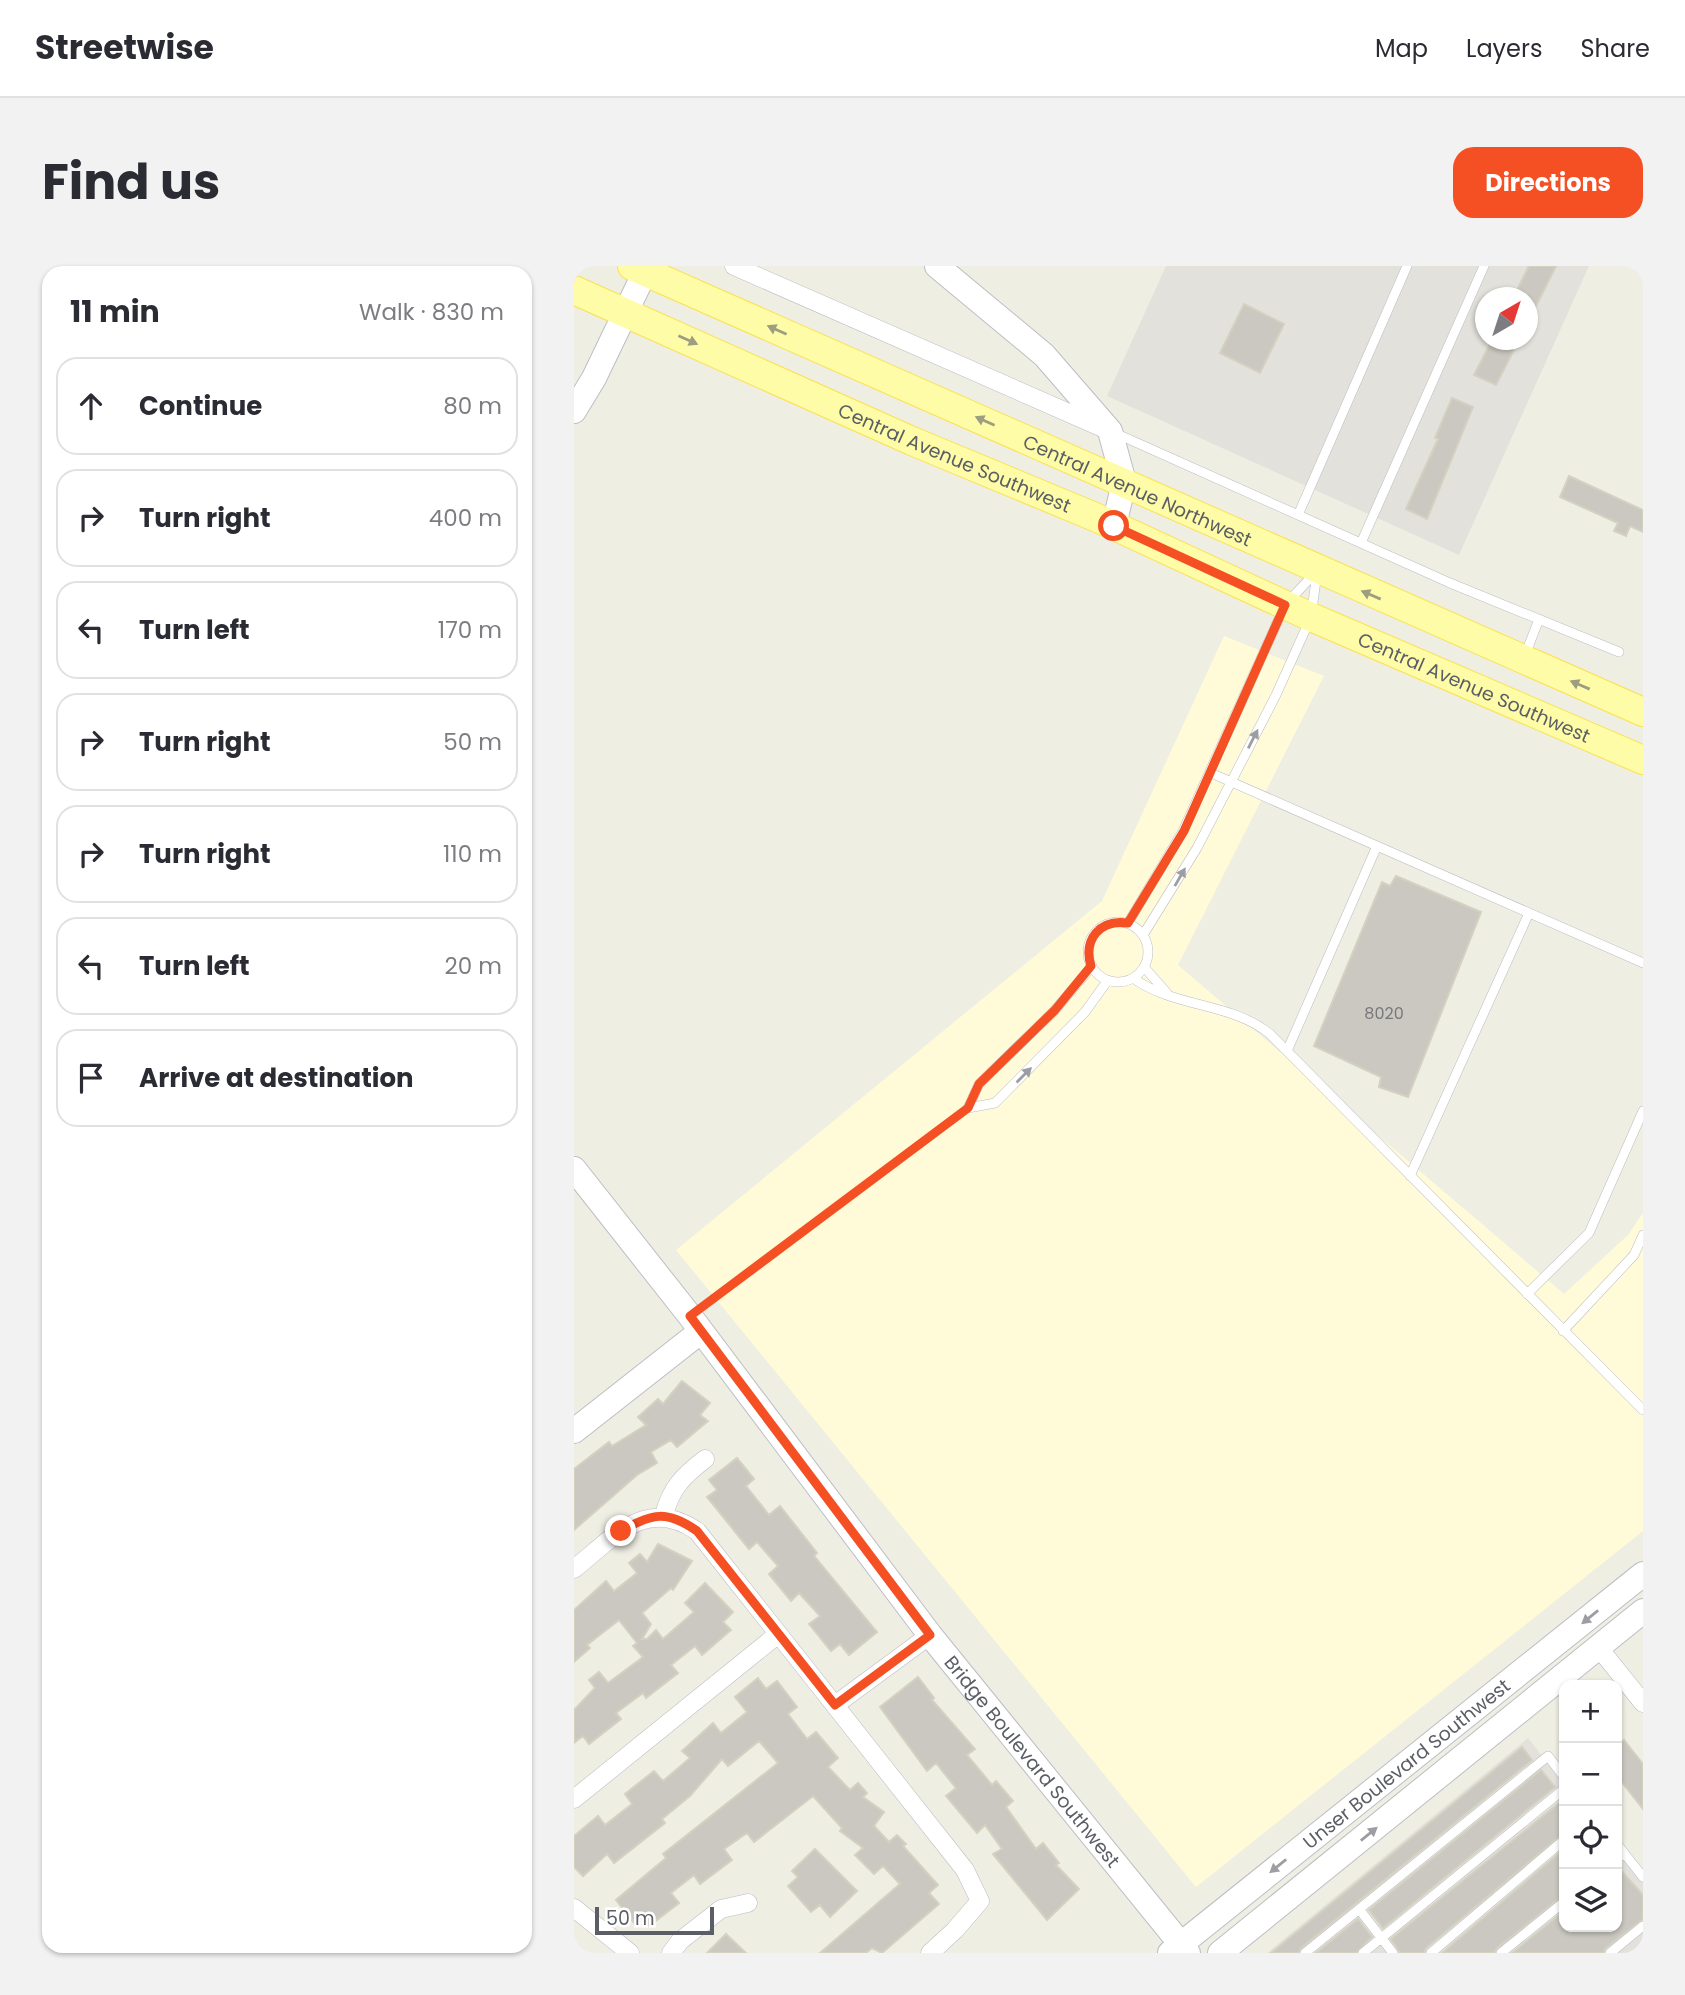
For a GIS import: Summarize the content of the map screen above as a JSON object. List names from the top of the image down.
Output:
{
  "streets": {
    "main road": ["Central Avenue Southwest", "Central Avenue Northwest"],
    "street": ["Bridge Boulevard Southwest", "Unser Boulevard Southwest"]
  },
  "crossings": [
    ["Bridge Boulevard Southwest", "Unser Boulevard Southwest"]
  ],
  "one_way": ["Central Avenue Southwest", "Central Avenue Northwest"],
  "house_numbers": ["8020"],
  "scale_bar": "50 m",
  "north": "top right",
  "page": {
    "header": "Streetwise",
    "nav": ["Map", "Layers", "Share"],
    "title": "Find us",
    "buttons": "Directions",
    "heading": ["11 min", "Walk · 830 m"],
    "list": [
      ["Continue", "80 m"],
      ["Turn right", "400 m"],
      ["Turn left", "170 m"],
      ["Turn right", "50 m"],
      ["Turn right", "110 m"],
      ["Turn left", "20 m"],
      "Arrive at destination"
    ],
    "map_buttons": ["+", "−"],
    "scale": "50 m"
  }
}
